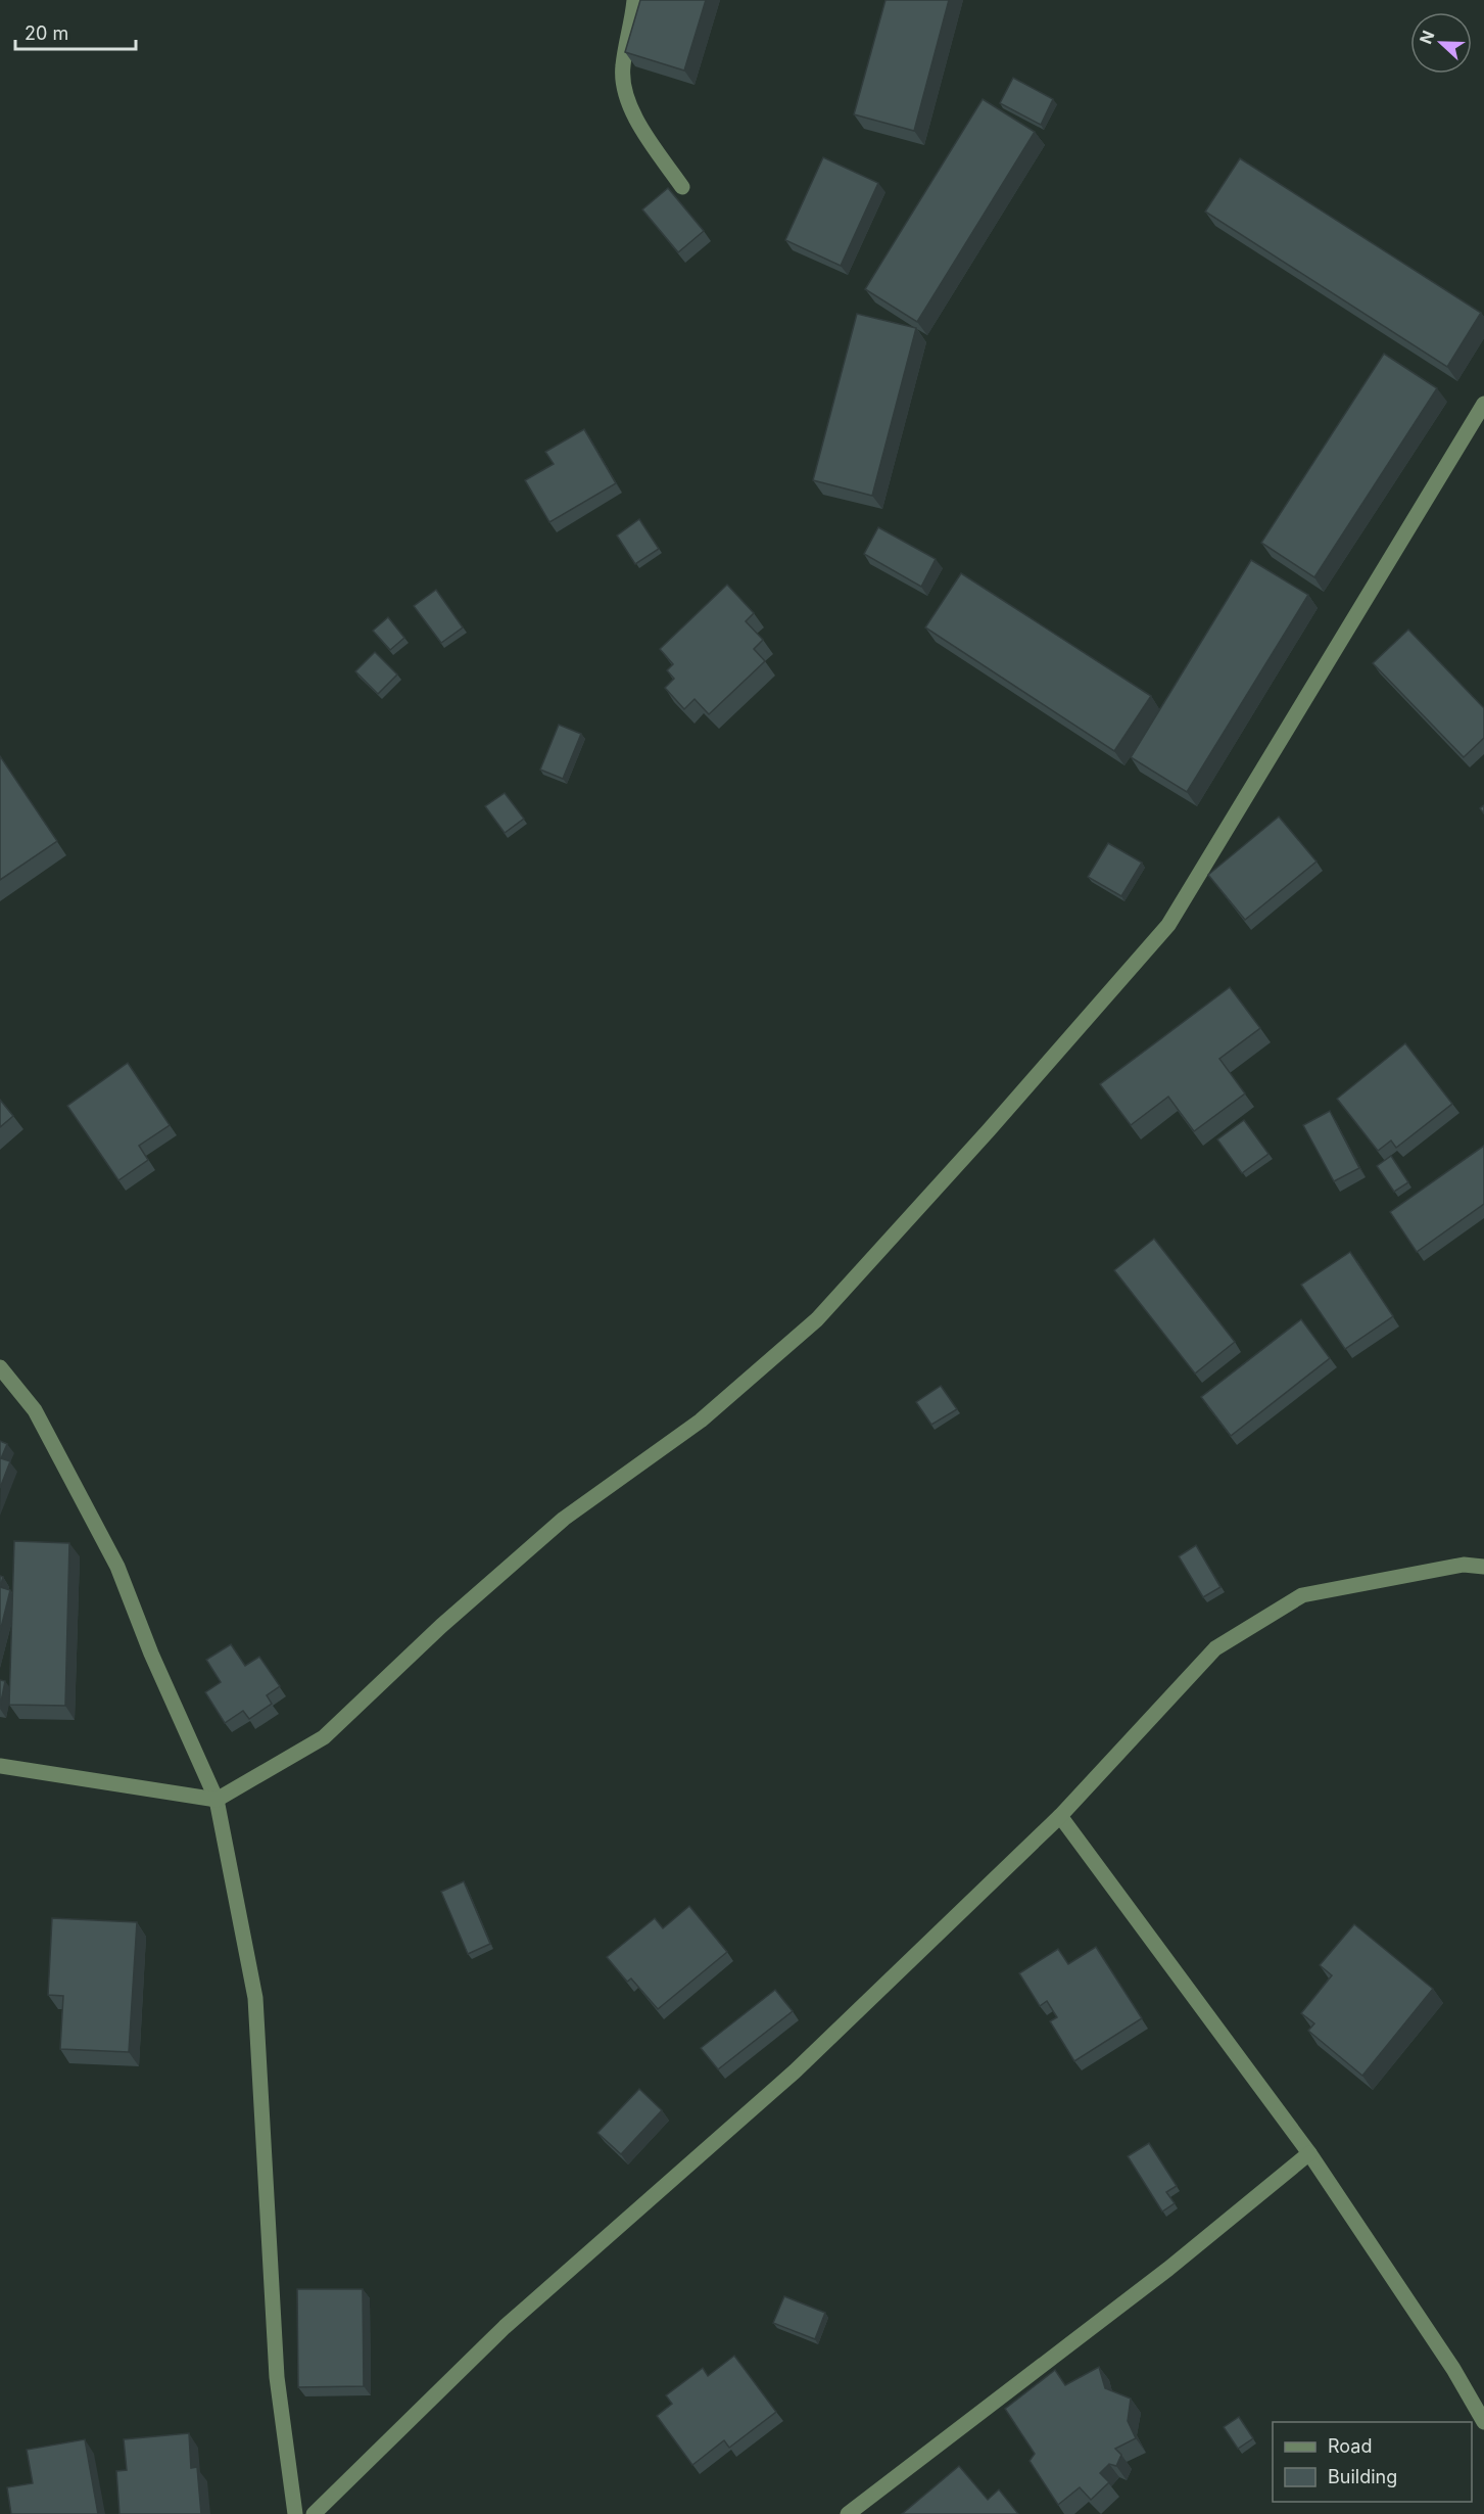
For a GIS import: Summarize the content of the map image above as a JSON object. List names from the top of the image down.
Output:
{
  "legend": ["Road", "Building"],
  "scale_bar": "20 m",
  "north": "left"
}
